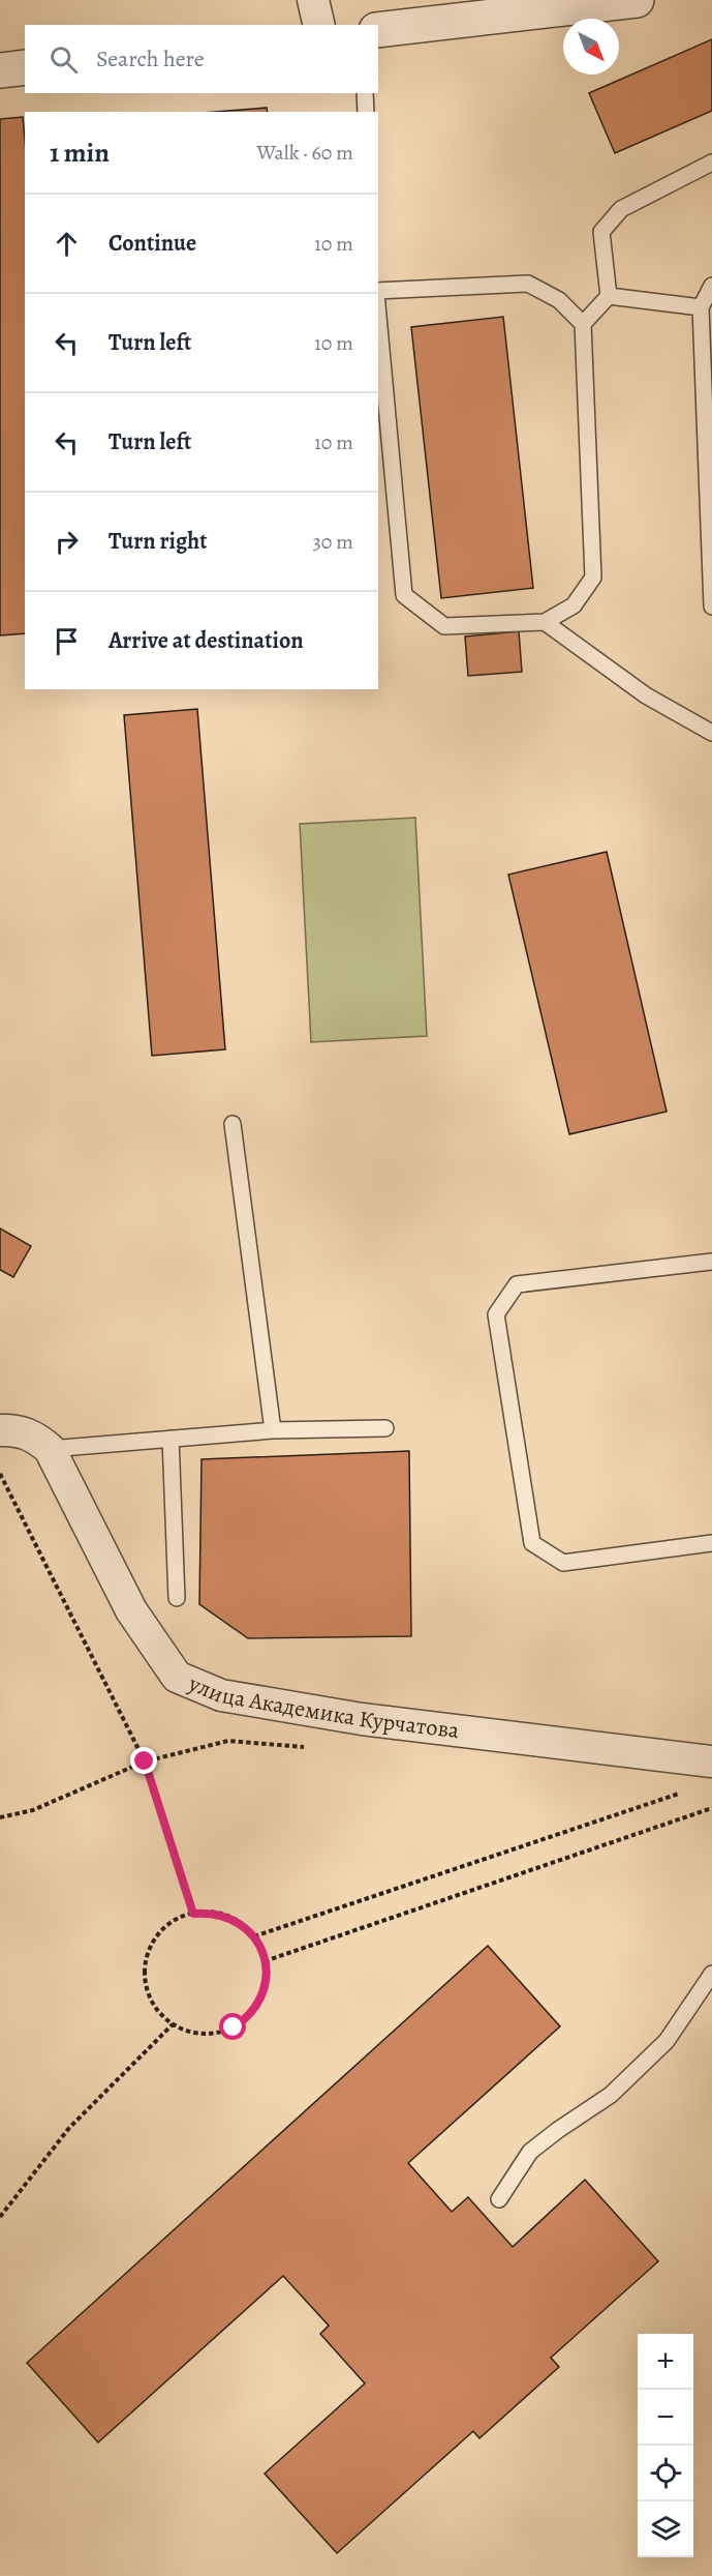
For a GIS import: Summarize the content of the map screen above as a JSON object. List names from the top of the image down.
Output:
{
  "streets": {
    "street": ["улица Академика Курчатова"]
  },
  "north": "bottom right",
  "page": {
    "search": "Search here",
    "heading": ["1 min", "Walk · 60 m"],
    "list": [
      ["Continue", "10 m"],
      ["Turn left", "10 m"],
      ["Turn left", "10 m"],
      ["Turn right", "30 m"],
      "Arrive at destination"
    ],
    "map_buttons": ["+", "−"]
  }
}
